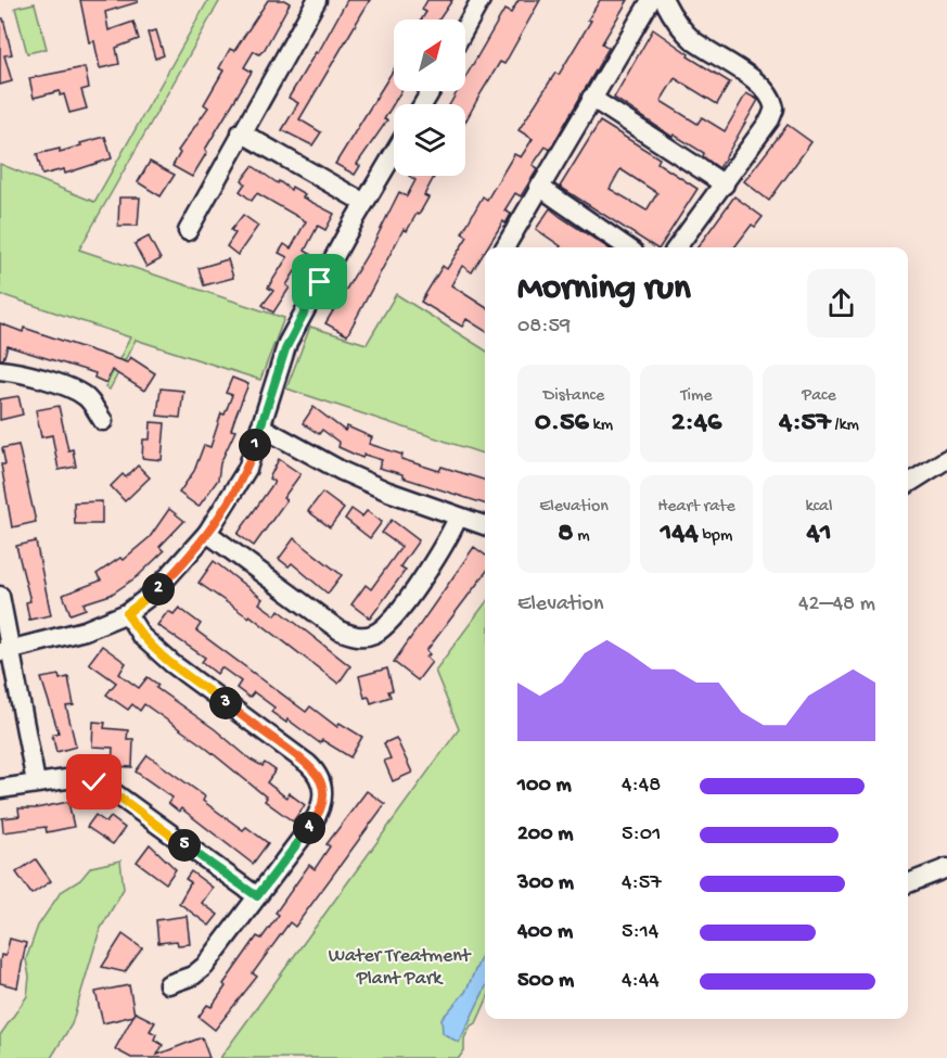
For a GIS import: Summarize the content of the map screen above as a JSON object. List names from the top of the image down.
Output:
{
  "parks": ["Water Treatment Plant Park"],
  "north": "top right",
  "page": {
    "heading": ["Morning run", "08:59"],
    "stats": [
      ["Distance", "0.56 km"],
      ["Time", "2:46"],
      ["Pace", "4:57 /km"],
      ["Elevation", "8 m"],
      ["Heart rate", "144 bpm"],
      ["kcal", "41"]
    ],
    "pins": [
      "1",
      "2",
      "3",
      "4",
      "5"
    ],
    "chart": ["Elevation", "42–48 m"],
    "list": [
      {
        "name": "100 m",
        "note": "4:48"
      },
      {
        "name": "200 m",
        "note": "5:01"
      },
      {
        "name": "300 m",
        "note": "4:57"
      },
      {
        "name": "400 m",
        "note": "5:14"
      },
      {
        "name": "500 m",
        "note": "4:44"
      }
    ]
  }
}
